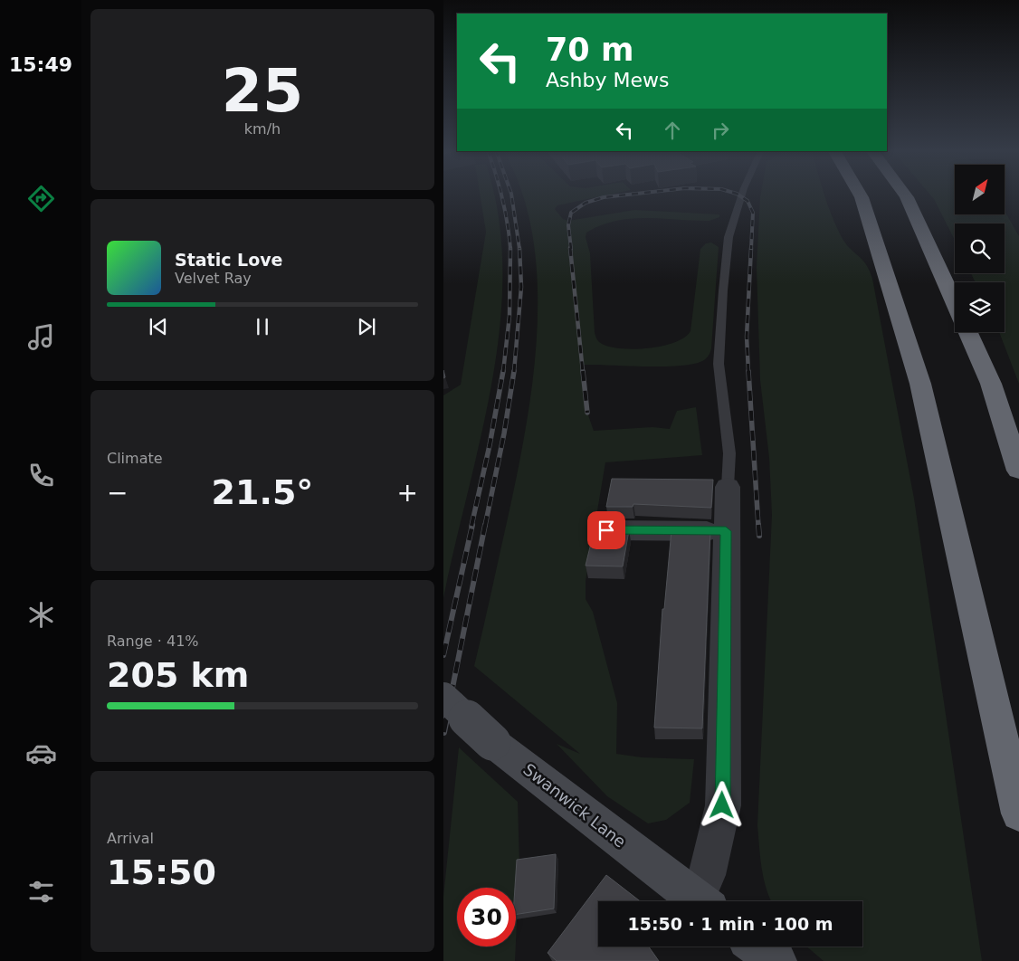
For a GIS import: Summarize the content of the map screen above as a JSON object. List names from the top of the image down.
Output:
{
  "streets": {
    "street": ["Swanwick Lane"]
  },
  "north": "top right",
  "page": {
    "tabs": "15:49",
    "tile": [
      ["25", "km/h"],
      "Climate",
      ["Range · 41%", "205 km"],
      ["Arrival", "15:50"]
    ],
    "turn": ["70 m", "Ashby Mews"],
    "song": ["Static Love", "Velvet Ray"],
    "heat": ["−", "21.5°", "+"],
    "limit": "30",
    "trip": "15:50 · 1 min · 100 m"
  }
}
